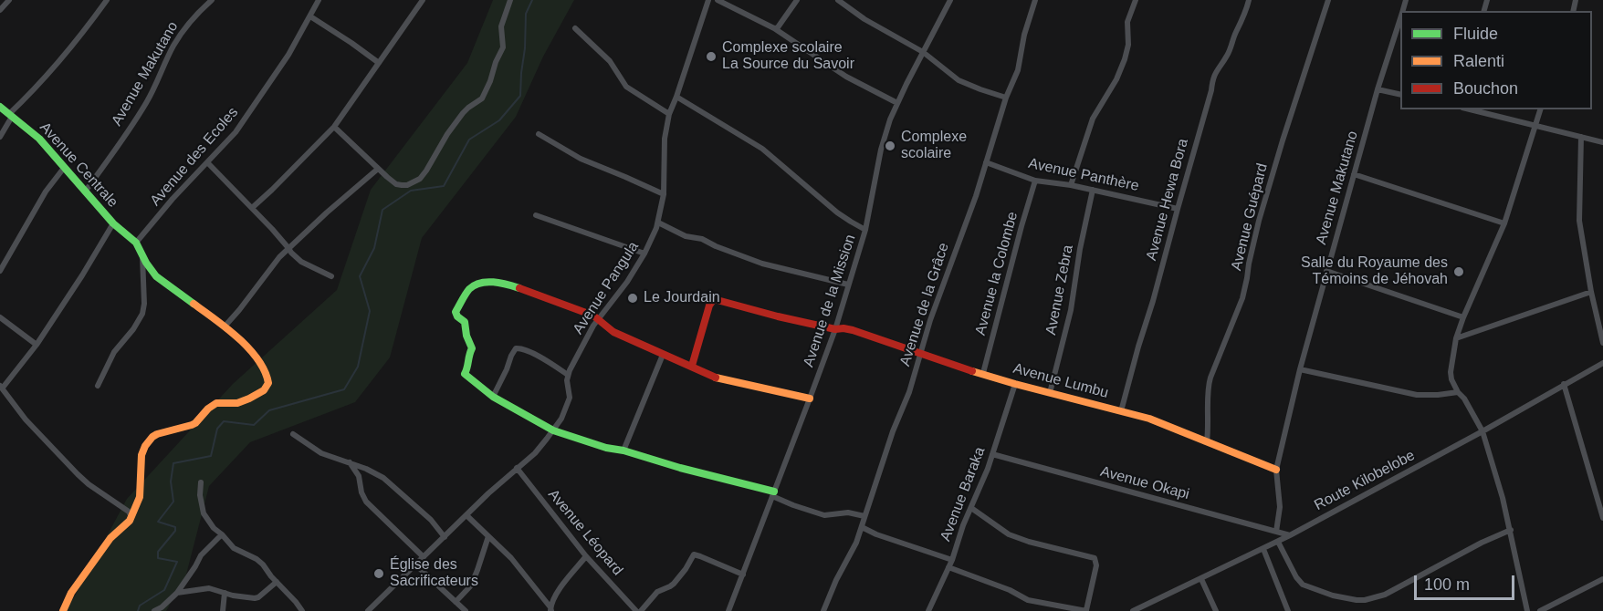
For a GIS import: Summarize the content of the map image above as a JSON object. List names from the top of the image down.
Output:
{
  "streets": {
    "street": [
      "Avenue Makutano",
      "Avenue des Ecoles",
      "Avenue Centrale",
      "Avenue Panthère",
      "Avenue Hewa Bora",
      "Avenue Guépard",
      "Avenue la Colombe",
      "Avenue Pangula",
      "Avenue Zebra",
      "Avenue de la Mission",
      "Avenue de la Grâce",
      "Avenue Lumbu",
      "Route Kilobelobe",
      "Avenue Okapi",
      "Avenue Baraka",
      "Avenue Léopard"
    ]
  },
  "crossings": [
    ["Avenue Makutano", "Avenue Centrale"],
    ["Avenue Makutano", "Avenue Lumbu"],
    ["Avenue Makutano", "Avenue Okapi"],
    ["Avenue des Ecoles", "Avenue Centrale"],
    ["Avenue Panthère", "Avenue Hewa Bora"],
    ["Avenue Panthère", "Avenue la Colombe"],
    ["Avenue Panthère", "Avenue Zebra"],
    ["Avenue Panthère", "Avenue de la Grâce"],
    ["Avenue Hewa Bora", "Avenue Lumbu"],
    ["Avenue Guépard", "Avenue Lumbu"],
    ["Avenue la Colombe", "Avenue Lumbu"],
    ["Avenue Pangula", "Avenue Léopard"],
    ["Avenue Zebra", "Avenue Lumbu"],
    ["Avenue de la Mission", "Avenue Lumbu"],
    ["Avenue de la Grâce", "Avenue Lumbu"],
    ["Avenue Lumbu", "Avenue Baraka"],
    ["Route Kilobelobe", "Avenue Okapi"],
    ["Avenue Okapi", "Avenue Baraka"]
  ],
  "places": [
    "Complexe scolaire La Source du Savoir",
    "Complexe scolaire",
    "Salle du Royaume des Témoins de Jéhovah",
    "Le Jourdain",
    "Église des Sacrificateurs"
  ],
  "legend": ["Fluide", "Ralenti", "Bouchon"],
  "scale_bar": "100 m"
}
